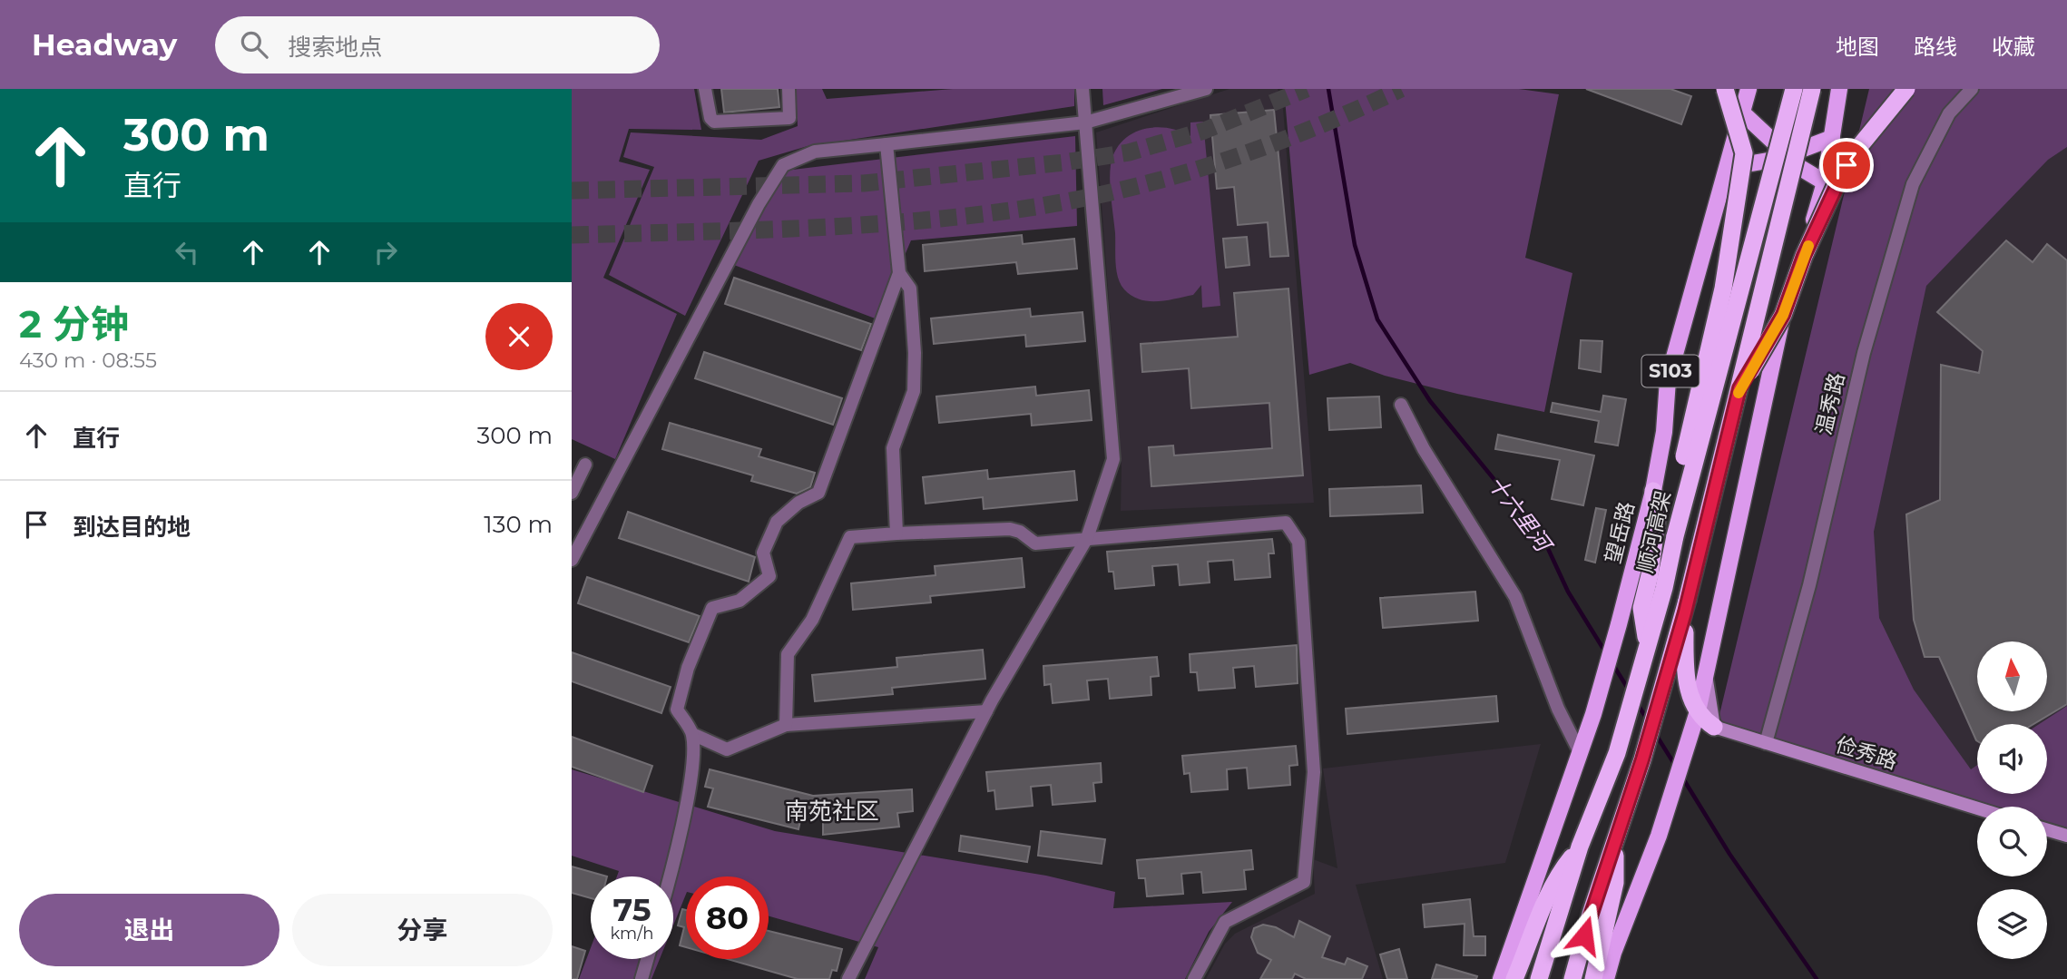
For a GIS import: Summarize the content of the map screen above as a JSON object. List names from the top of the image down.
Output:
{
  "streets": {
    "highway": ["顺河高架"],
    "main road": ["S103", "望岳路", "俭秀路"],
    "street": ["温秀路"]
  },
  "crossings": [
    ["温秀路", "俭秀路"]
  ],
  "districts": ["南苑社区"],
  "water": ["十六里河"],
  "north": "top",
  "page": {
    "header": "Headway",
    "search": "搜索地点",
    "nav": ["地图", "路线", "收藏"],
    "turn": ["300 m", "直行"],
    "heading": ["2 分钟", "430 m · 08:55"],
    "list": [
      {
        "name": "直行",
        "value": "300 m"
      },
      {
        "name": "到达目的地",
        "value": "130 m"
      }
    ],
    "speed": "75 km/h",
    "limit": "80",
    "buttons": ["退出", "分享"]
  }
}
